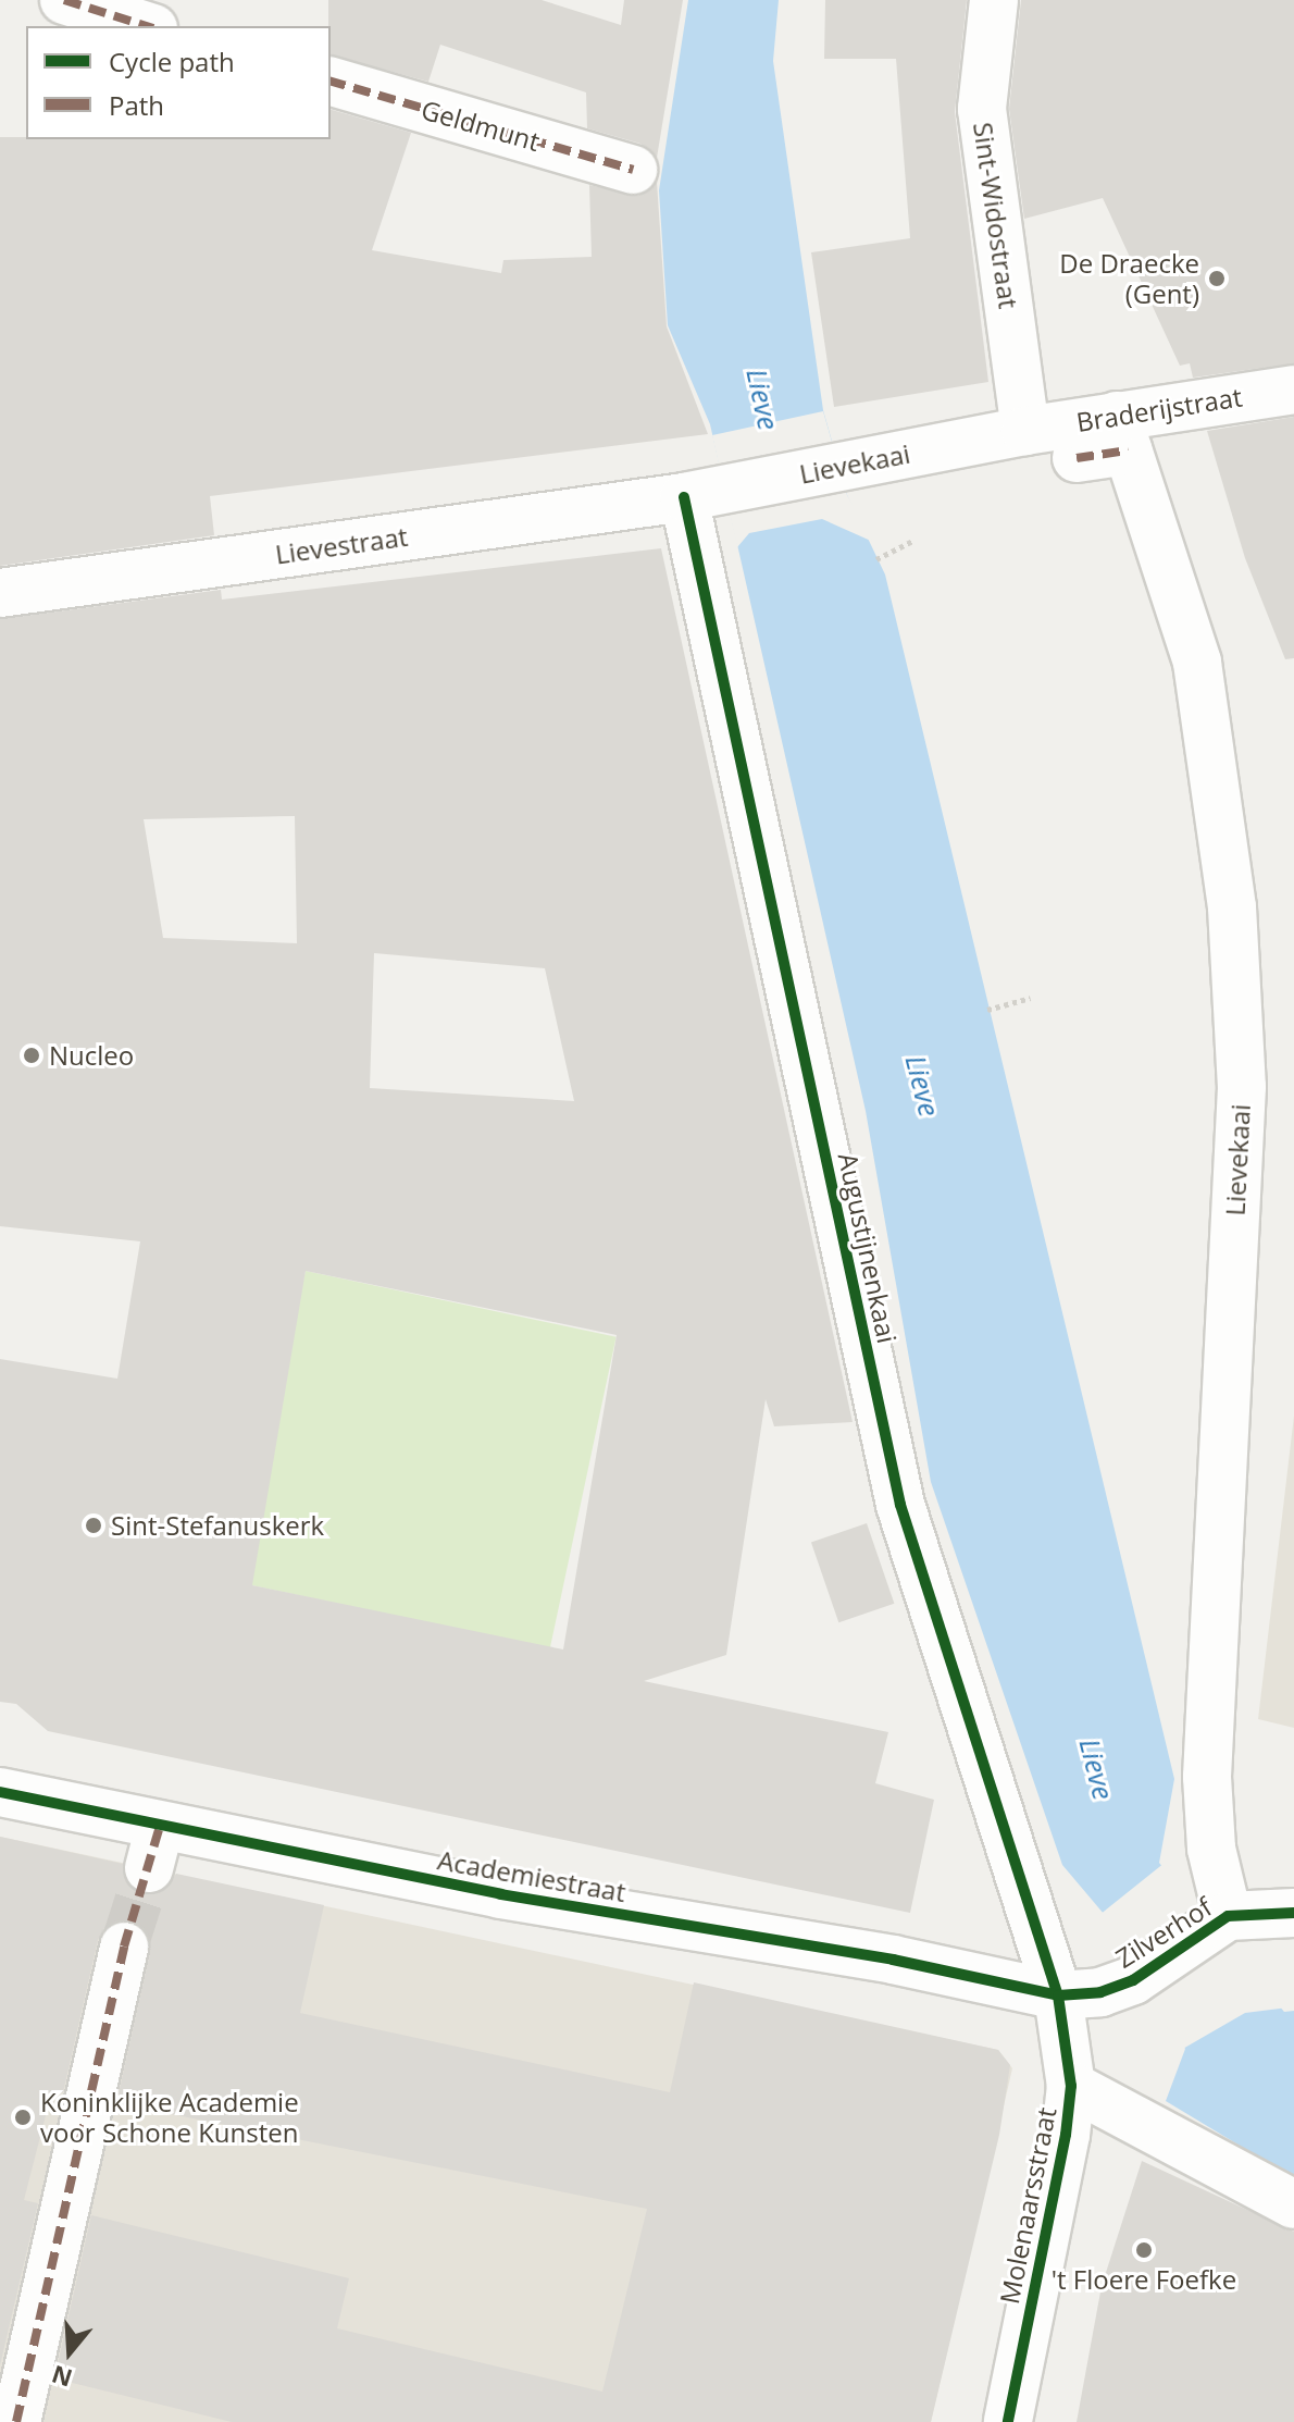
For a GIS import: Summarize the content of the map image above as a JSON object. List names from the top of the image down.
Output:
{
  "streets": {
    "street": [
      "Geldmunt",
      "Sint-Widostraat",
      "Braderijstraat",
      "Lievekaai",
      "Lievestraat",
      "Augustijnenkaai",
      "Academiestraat",
      "Zilverhof",
      "Molenaarsstraat"
    ]
  },
  "crossings": [
    ["Sint-Widostraat", "Braderijstraat"],
    ["Sint-Widostraat", "Lievekaai"],
    ["Braderijstraat", "Lievekaai"],
    ["Lievekaai", "Lievestraat"],
    ["Lievekaai", "Augustijnenkaai"],
    ["Lievekaai", "Zilverhof"],
    ["Lievestraat", "Augustijnenkaai"],
    ["Augustijnenkaai", "Academiestraat"],
    ["Augustijnenkaai", "Zilverhof"],
    ["Augustijnenkaai", "Molenaarsstraat"],
    ["Academiestraat", "Zilverhof"],
    ["Academiestraat", "Molenaarsstraat"],
    ["Zilverhof", "Molenaarsstraat"]
  ],
  "water": ["Lieve"],
  "places": [
    "De Draecke (Gent)",
    "Nucleo",
    "Sint-Stefanuskerk",
    "Koninklijke Academie voor Schone Kunsten",
    "'t Floere Foefke"
  ],
  "legend": ["Cycle path", "Path"],
  "north": "bottom"
}
